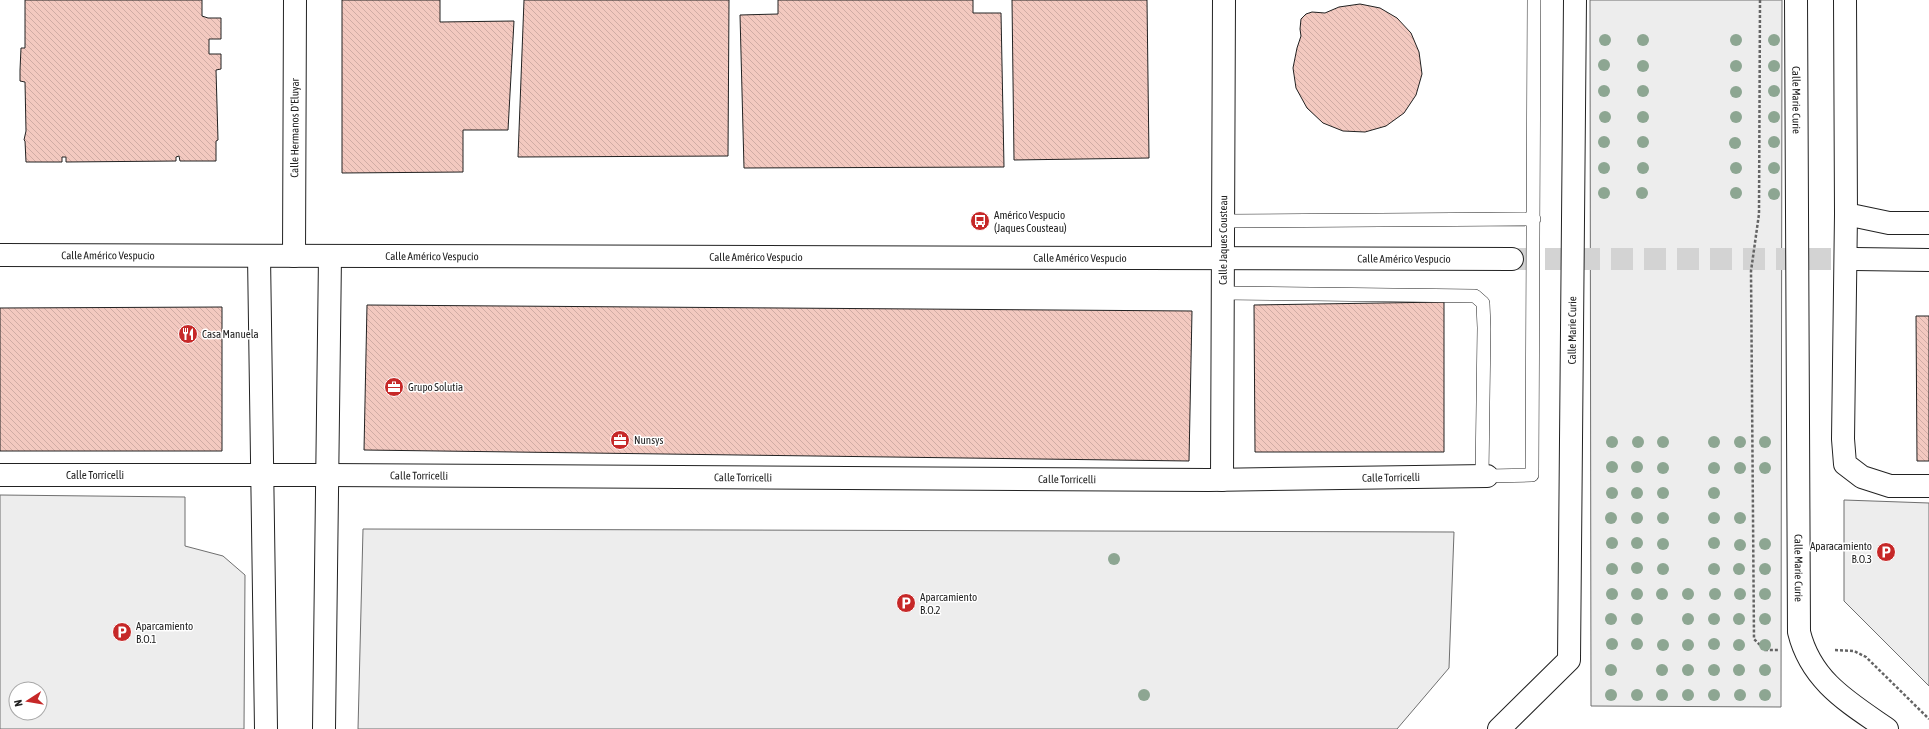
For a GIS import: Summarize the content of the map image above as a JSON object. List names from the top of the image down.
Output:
{
  "streets": {
    "street": [
      "Calle Marie Curie",
      "Calle Hermanos D'Eluyar",
      "Calle Jaques Cousteau",
      "Calle Américo Vespucio",
      "Calle Torricelli"
    ]
  },
  "crossings": [
    ["Calle Hermanos D'Eluyar", "Calle Américo Vespucio"],
    ["Calle Jaques Cousteau", "Calle Américo Vespucio"],
    ["Calle Jaques Cousteau", "Calle Torricelli"]
  ],
  "places": {
    "bus stop": ["Américo Vespucio (Jaques Cousteau)"],
    "restaurant": ["Casa Manuela"],
    "office": ["Grupo Solutia", "Nunsys"],
    "parking": ["Aparacamiento B.O.3", "Aparcamiento B.O.2", "Aparcamiento B.O.1"]
  },
  "north": "left"
}
